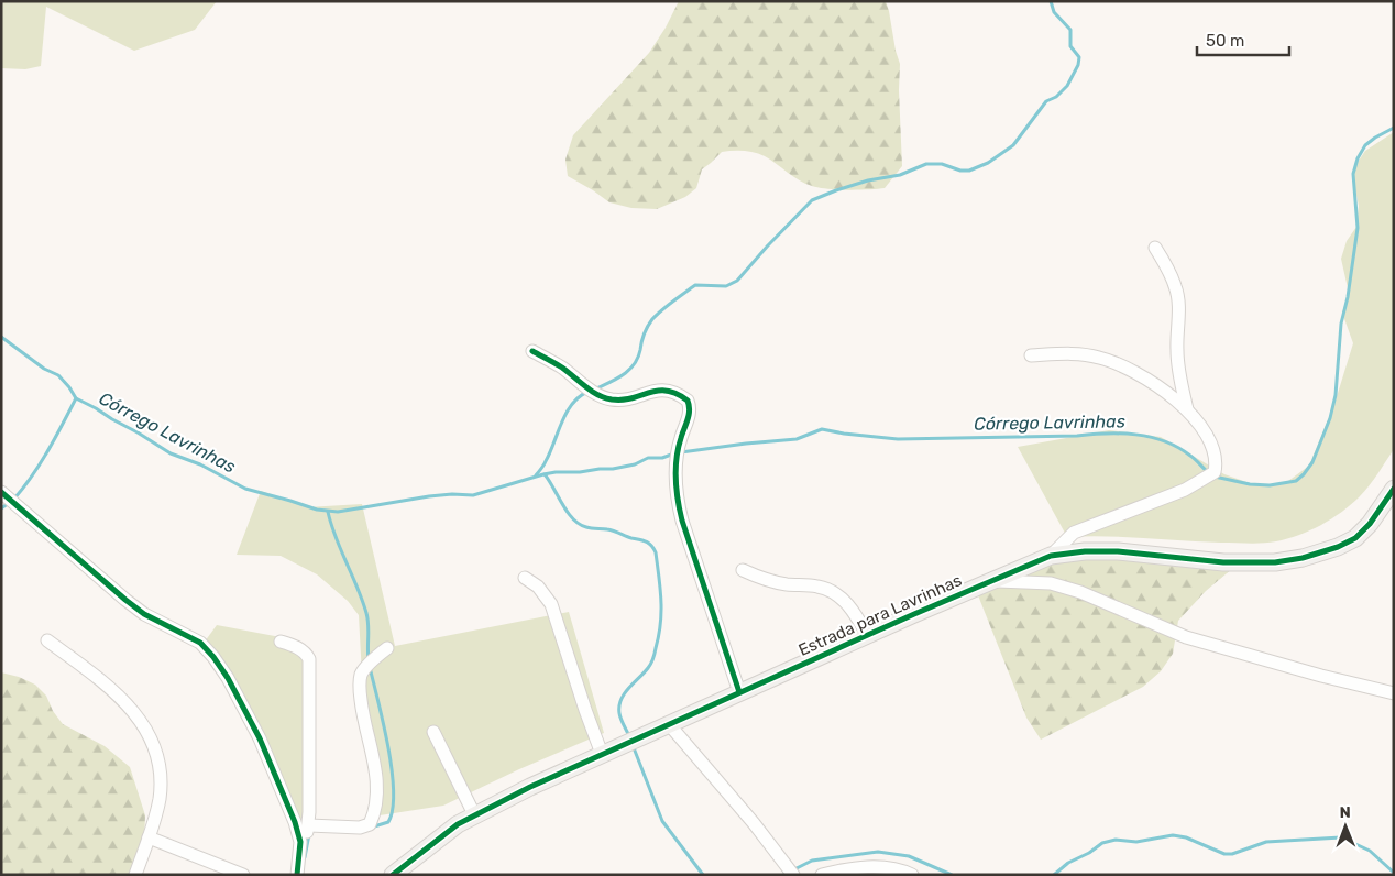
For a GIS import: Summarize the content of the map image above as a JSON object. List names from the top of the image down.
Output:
{
  "streets": {
    "street": ["Estrada para Lavrinhas"]
  },
  "water": ["Córrego Lavrinhas"],
  "scale_bar": "50 m",
  "north": "top"
}
